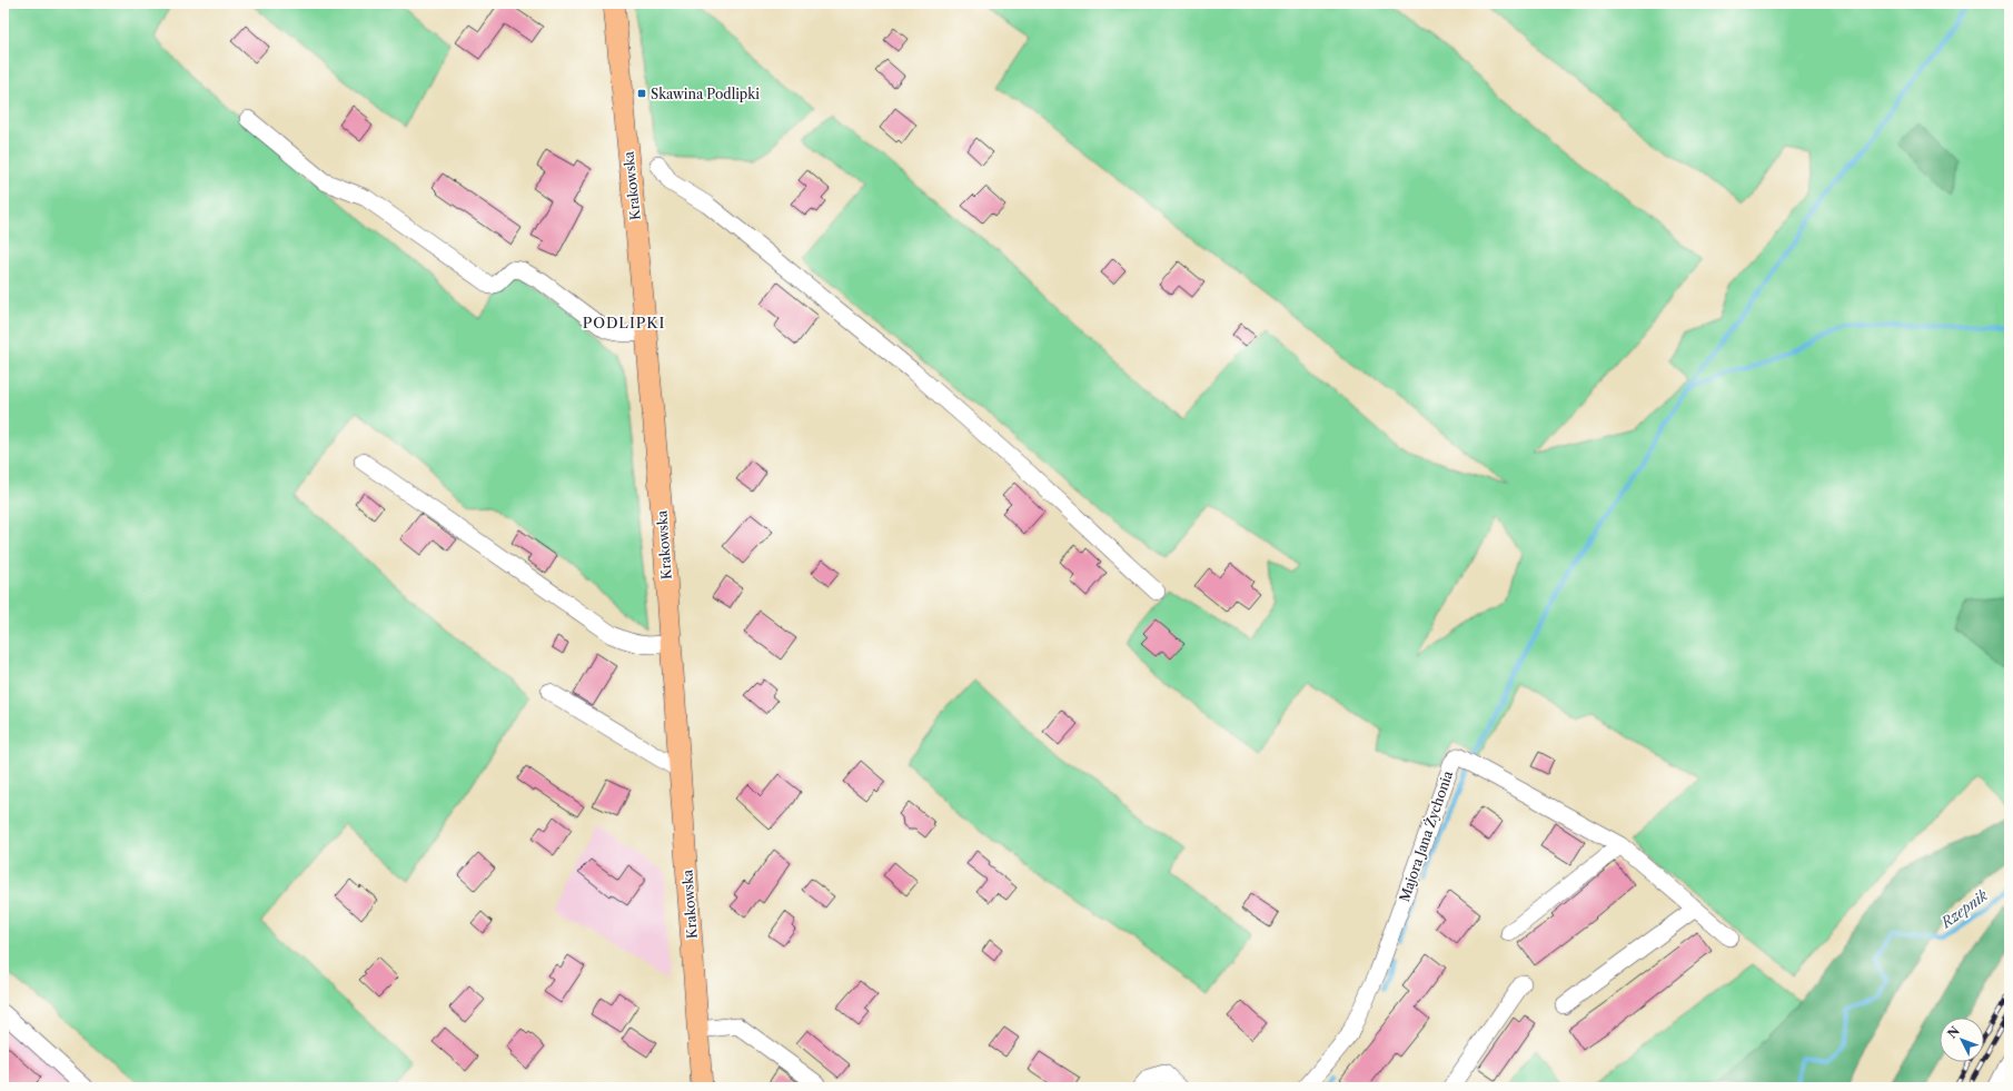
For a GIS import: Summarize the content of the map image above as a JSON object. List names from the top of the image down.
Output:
{
  "streets": {
    "main road": ["Krakowska"],
    "street": ["Majora Jana Żychonia"]
  },
  "districts": ["PODLIPKI"],
  "water": ["Rzepnik"],
  "places": {
    "transit": ["Skawina Podlipki"]
  },
  "north": "top left"
}
